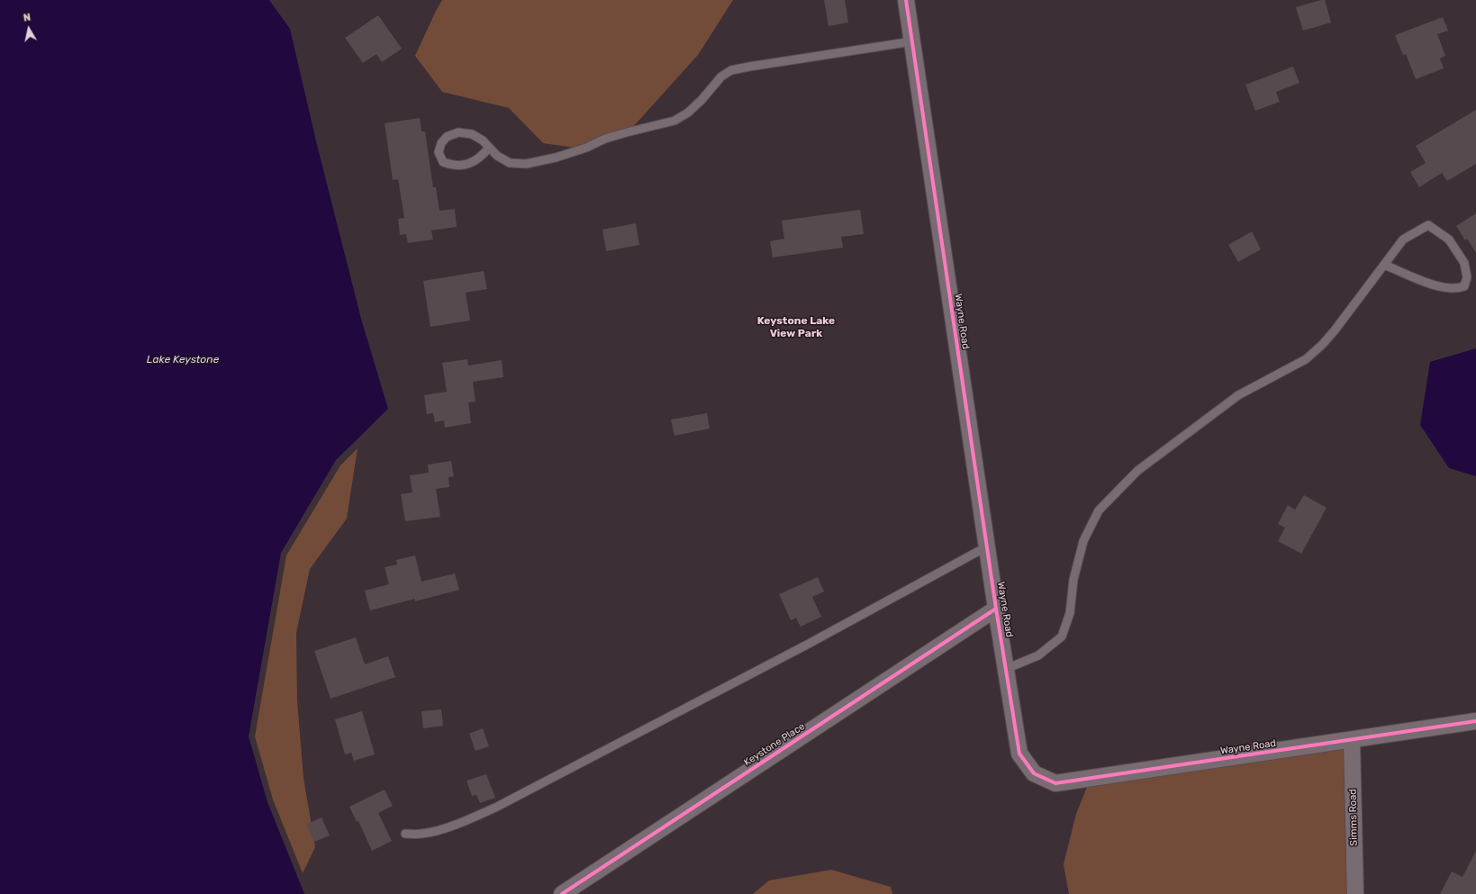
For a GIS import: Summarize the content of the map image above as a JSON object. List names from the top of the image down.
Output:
{
  "streets": {
    "street": ["Wayne Road", "Keystone Place", "Simms Road"]
  },
  "crossings": [
    ["Wayne Road", "Keystone Place"],
    ["Wayne Road", "Simms Road"]
  ],
  "districts": ["Keystone Lake View Park"],
  "water": ["Lake Keystone"],
  "north": "top"
}
